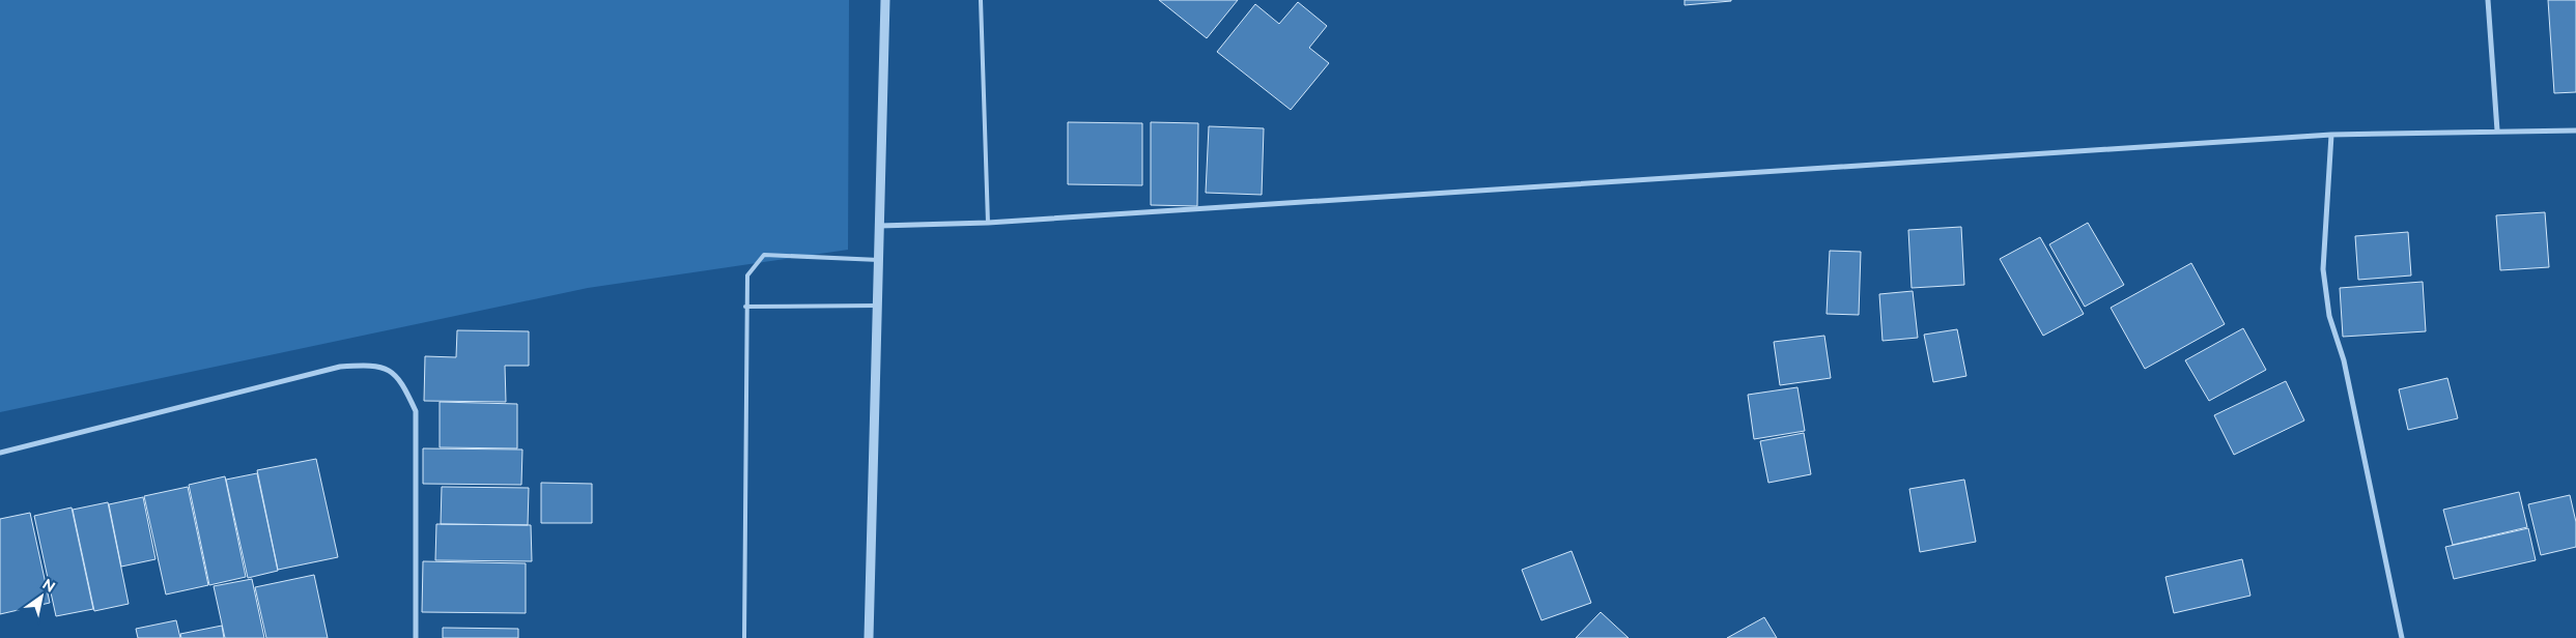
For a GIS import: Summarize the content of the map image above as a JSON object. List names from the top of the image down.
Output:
{
  "north": "top right"
}
